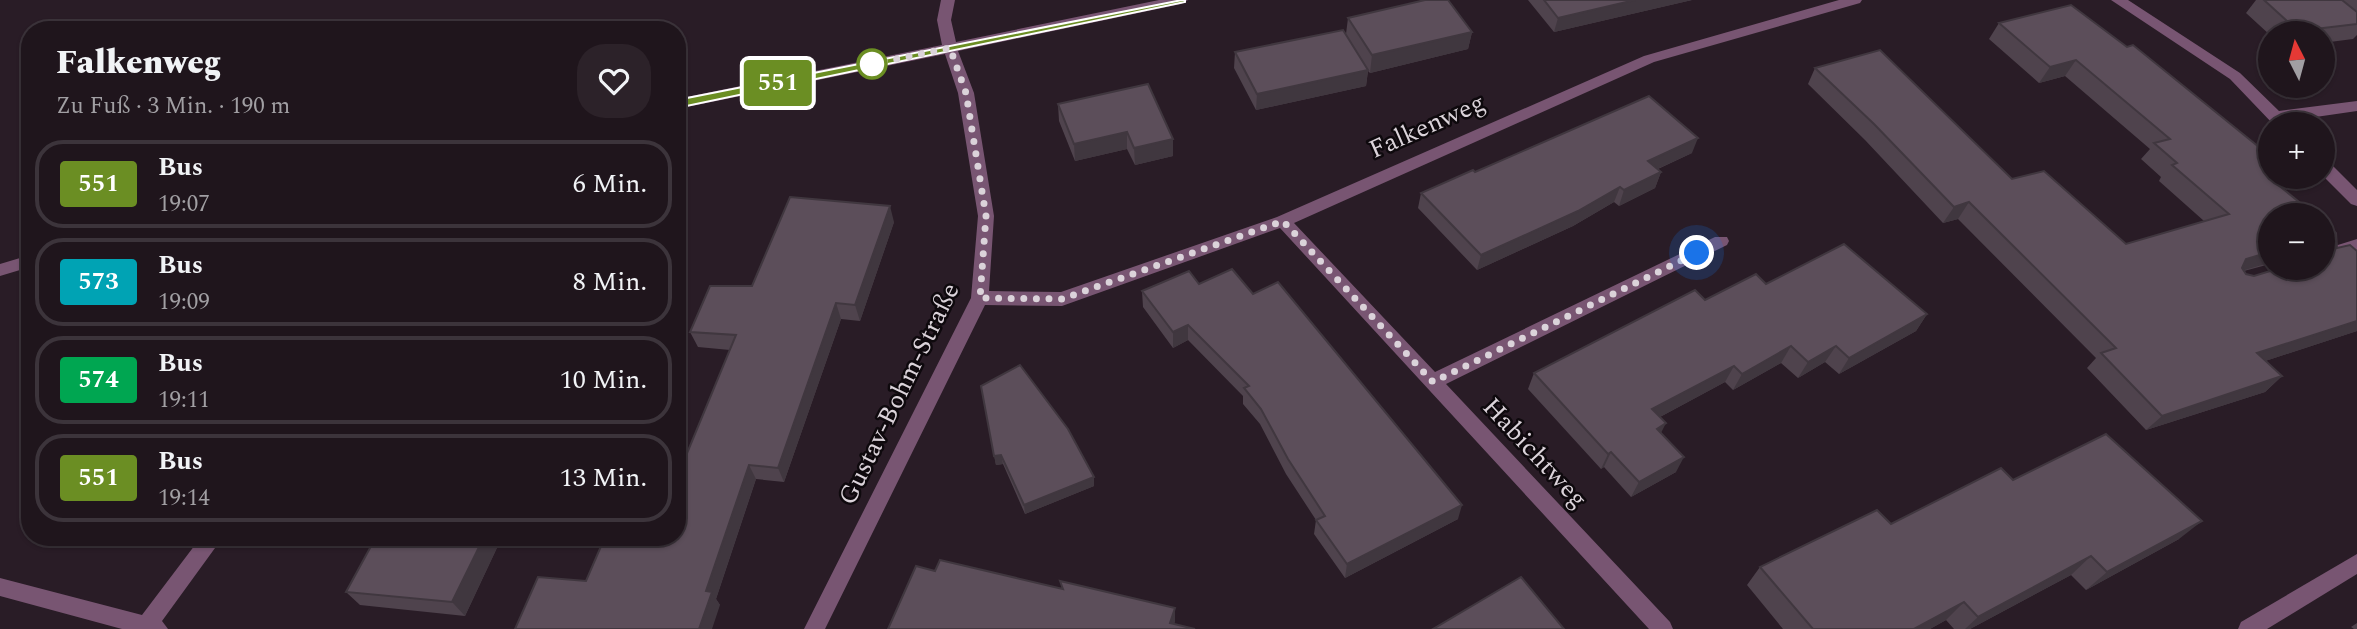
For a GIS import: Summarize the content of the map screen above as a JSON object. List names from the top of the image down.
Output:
{
  "streets": {
    "street": ["Falkenweg", "Gustav-Bohm-Straße", "Habichtweg"]
  },
  "crossings": [
    ["Falkenweg", "Gustav-Bohm-Straße"],
    ["Falkenweg", "Habichtweg"]
  ],
  "lines": ["bus line 551"],
  "north": "top",
  "page": {
    "on_map": "551",
    "map_buttons": ["+", "−"],
    "heading": ["Falkenweg", "Zu Fuß · 3 Min. · 190 m"],
    "list": [
      {
        "mark": "551",
        "name": "Bus",
        "note": "19:07",
        "value": "6 Min."
      },
      {
        "mark": "573",
        "name": "Bus",
        "note": "19:09",
        "value": "8 Min."
      },
      {
        "mark": "574",
        "name": "Bus",
        "note": "19:11",
        "value": "10 Min."
      },
      {
        "mark": "551",
        "name": "Bus",
        "note": "19:14",
        "value": "13 Min."
      }
    ]
  }
}
